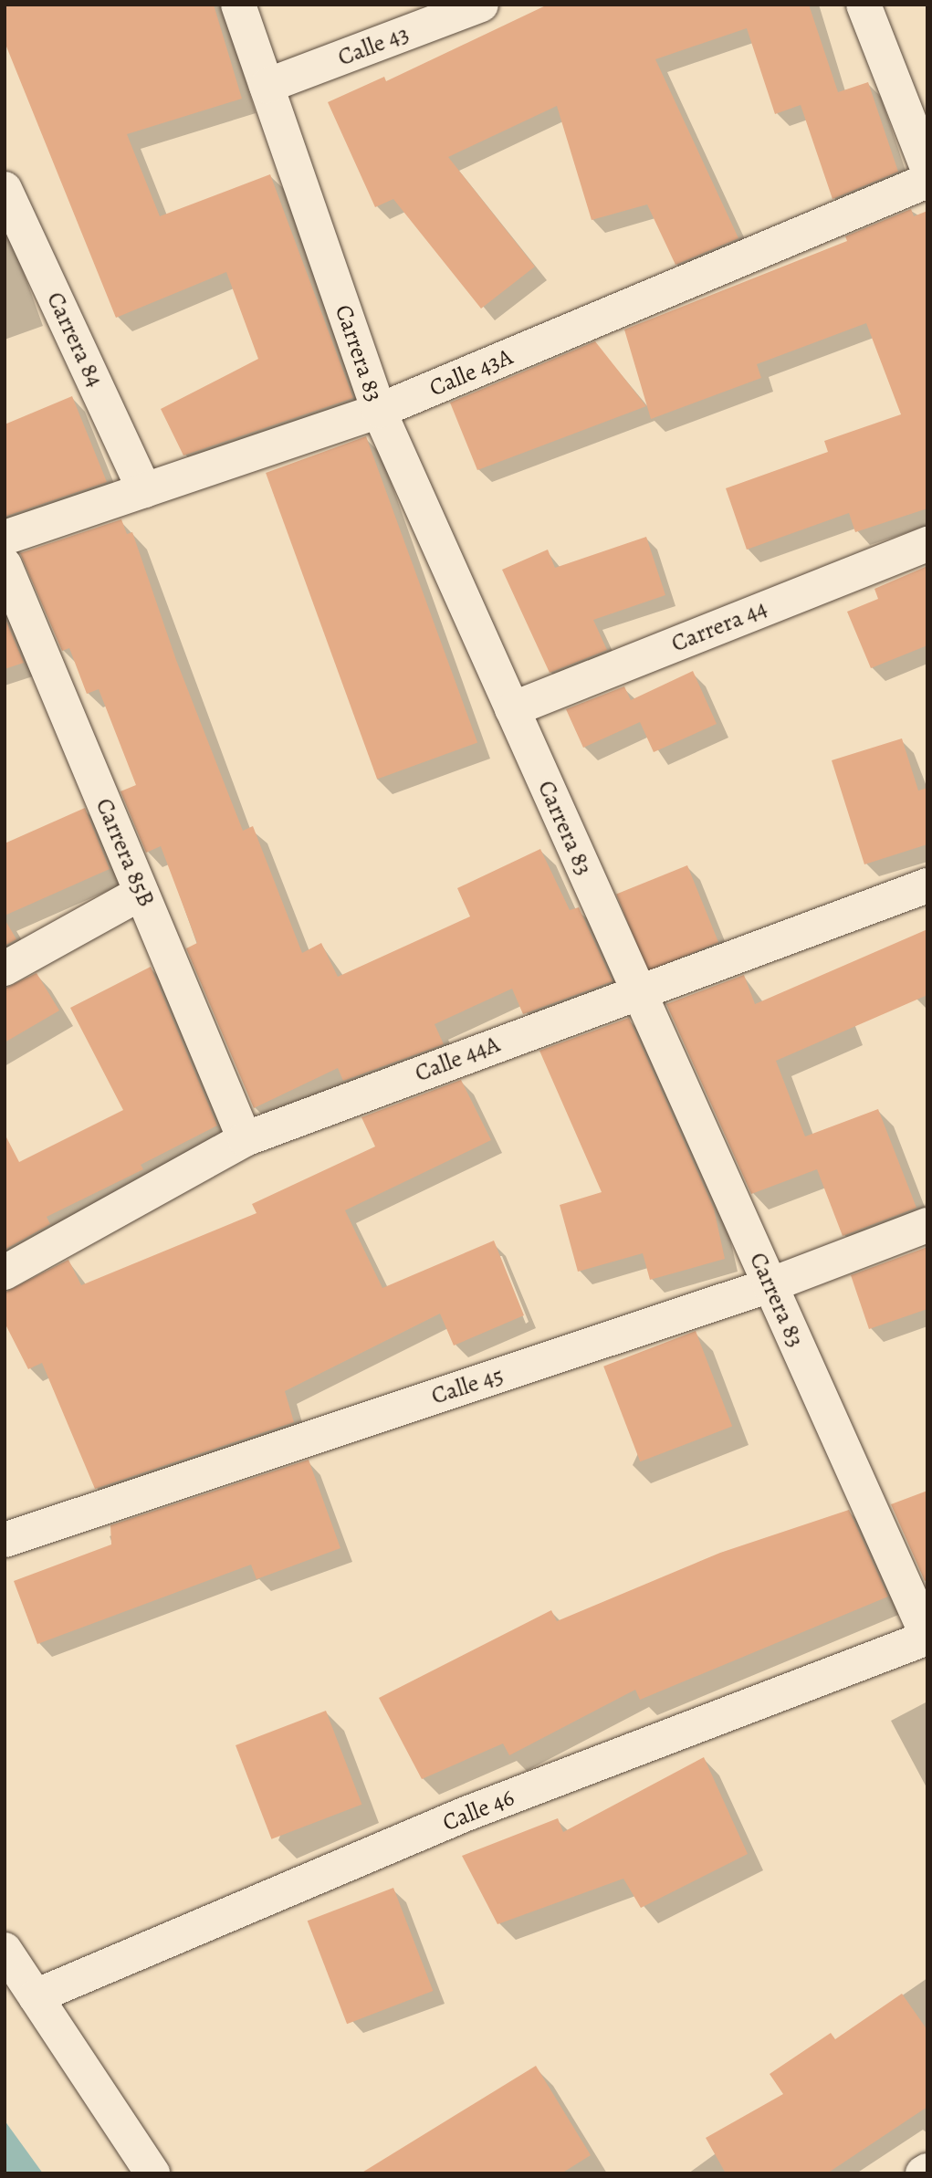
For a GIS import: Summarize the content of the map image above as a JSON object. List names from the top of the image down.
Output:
{
  "streets": {
    "street": [
      "Calle 43",
      "Carrera 84",
      "Carrera 83",
      "Calle 43A",
      "Carrera 44",
      "Carrera 85B",
      "Calle 44A",
      "Calle 45",
      "Calle 46"
    ]
  },
  "crossings": [
    ["Calle 43", "Carrera 83"],
    ["Carrera 84", "Calle 43A"],
    ["Carrera 83", "Calle 43A"],
    ["Carrera 83", "Carrera 44"],
    ["Carrera 83", "Calle 44A"],
    ["Carrera 83", "Calle 45"],
    ["Carrera 83", "Calle 46"],
    ["Carrera 85B", "Calle 44A"]
  ]
}
